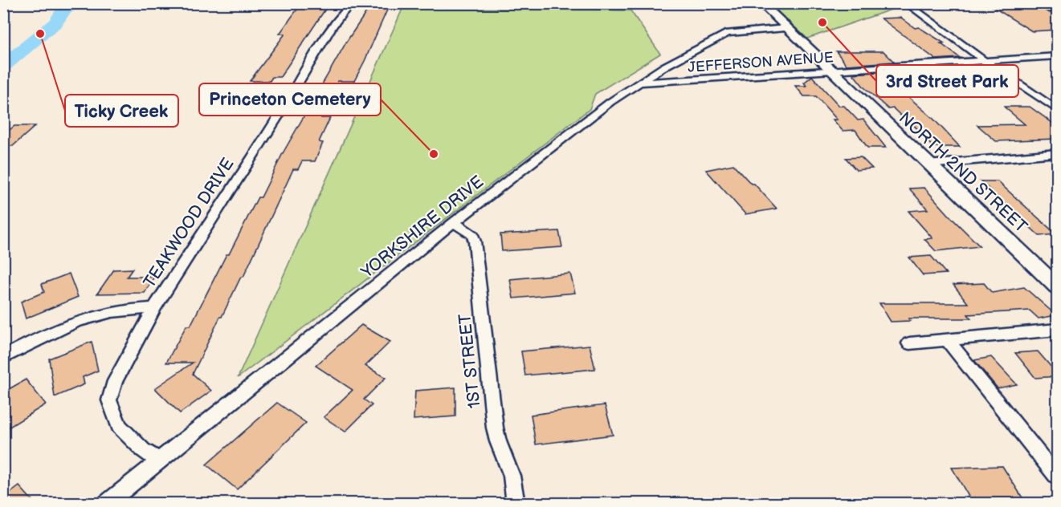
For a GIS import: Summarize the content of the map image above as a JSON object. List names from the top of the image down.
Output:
{
  "streets": {
    "street": [
      "JEFFERSON AVENUE",
      "NORTH 2ND STREET",
      "TEAKWOOD DRIVE",
      "YORKSHIRE DRIVE",
      "1ST STREET"
    ]
  },
  "crossings": [
    ["JEFFERSON AVENUE", "NORTH 2ND STREET"],
    ["JEFFERSON AVENUE", "YORKSHIRE DRIVE"],
    ["NORTH 2ND STREET", "YORKSHIRE DRIVE"],
    ["TEAKWOOD DRIVE", "YORKSHIRE DRIVE"],
    ["YORKSHIRE DRIVE", "1ST STREET"]
  ],
  "places": ["3rd Street Park", "Ticky Creek", "Princeton Cemetery"]
}
